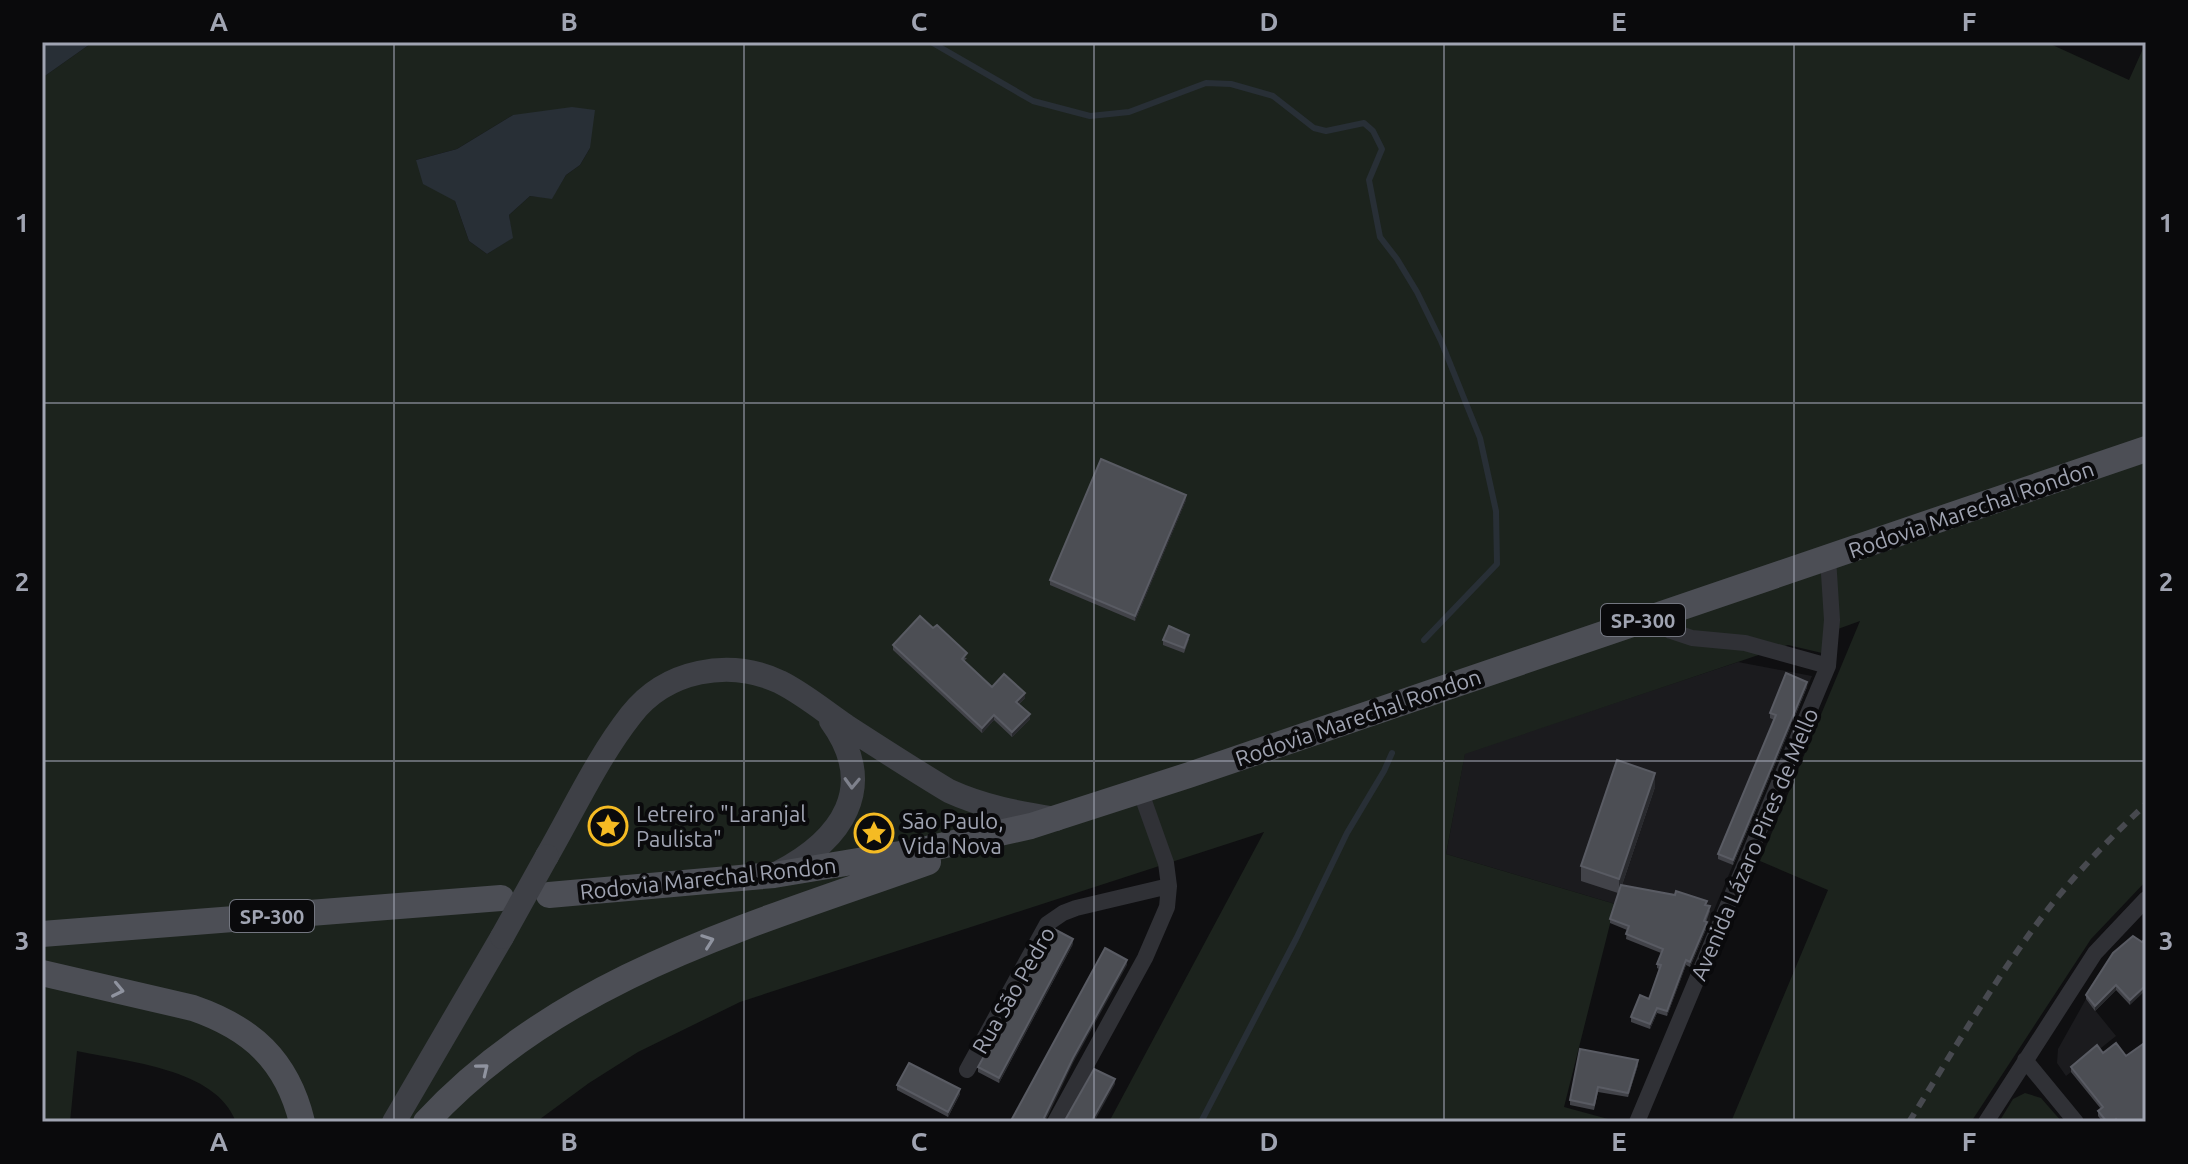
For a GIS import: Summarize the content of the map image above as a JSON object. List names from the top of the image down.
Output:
{
  "streets": {
    "main road": ["Rodovia Marechal Rondon", "SP-300"],
    "street": ["Avenida Lázaro Pires de Mello", "Rua São Pedro"]
  },
  "crossings": [
    ["Rodovia Marechal Rondon", "Avenida Lázaro Pires de Mello"]
  ],
  "places": {
    "place": ["Letreiro \"Laranjal Paulista\"", "São Paulo, Vida Nova"]
  },
  "grid": {
    "columns": [
      "A",
      "B",
      "C",
      "D",
      "E",
      "F"
    ],
    "rows": ["1", "2", "3"]
  }
}
